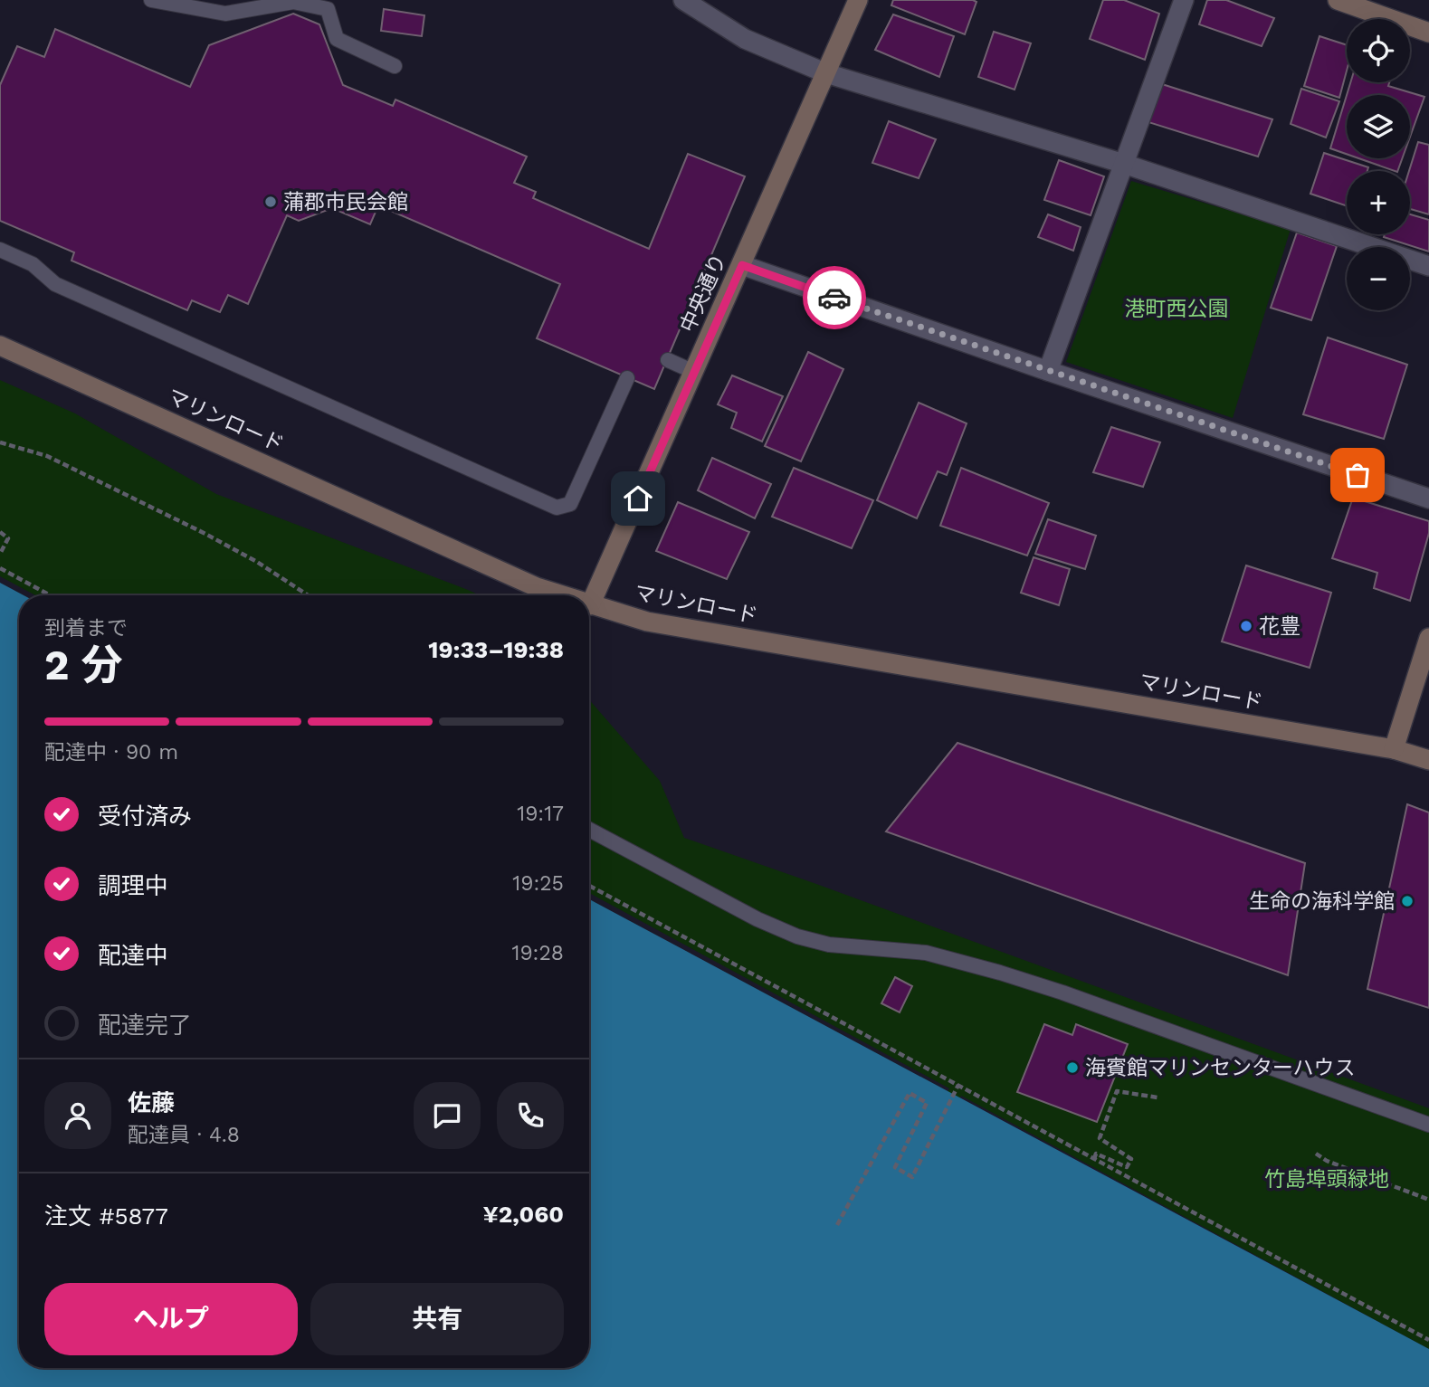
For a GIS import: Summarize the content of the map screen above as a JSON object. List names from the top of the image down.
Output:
{
  "streets": {
    "street": ["中央通り", "マリンロード"]
  },
  "crossings": [
    ["中央通り", "マリンロード"]
  ],
  "parks": ["港町西公園", "竹島埠頭緑地"],
  "places": [
    "蒲郡市民会館",
    "花豊",
    "生命の海科学館",
    "海賓館マリンセンターハウス"
  ],
  "page": {
    "map_buttons": ["+", "−"],
    "heading": ["2 分", "到着まで", "19:33–19:38"],
    "panel": [
      "佐藤",
      "配達員 · 4.8",
      "注文 #5877",
      "¥2,060"
    ],
    "bar": "配達中 · 90 m",
    "list": [
      ["受付済み", "19:17"],
      ["調理中", "19:25"],
      ["配達中", "19:28"],
      "配達完了"
    ],
    "buttons": ["ヘルプ", "共有"]
  }
}
